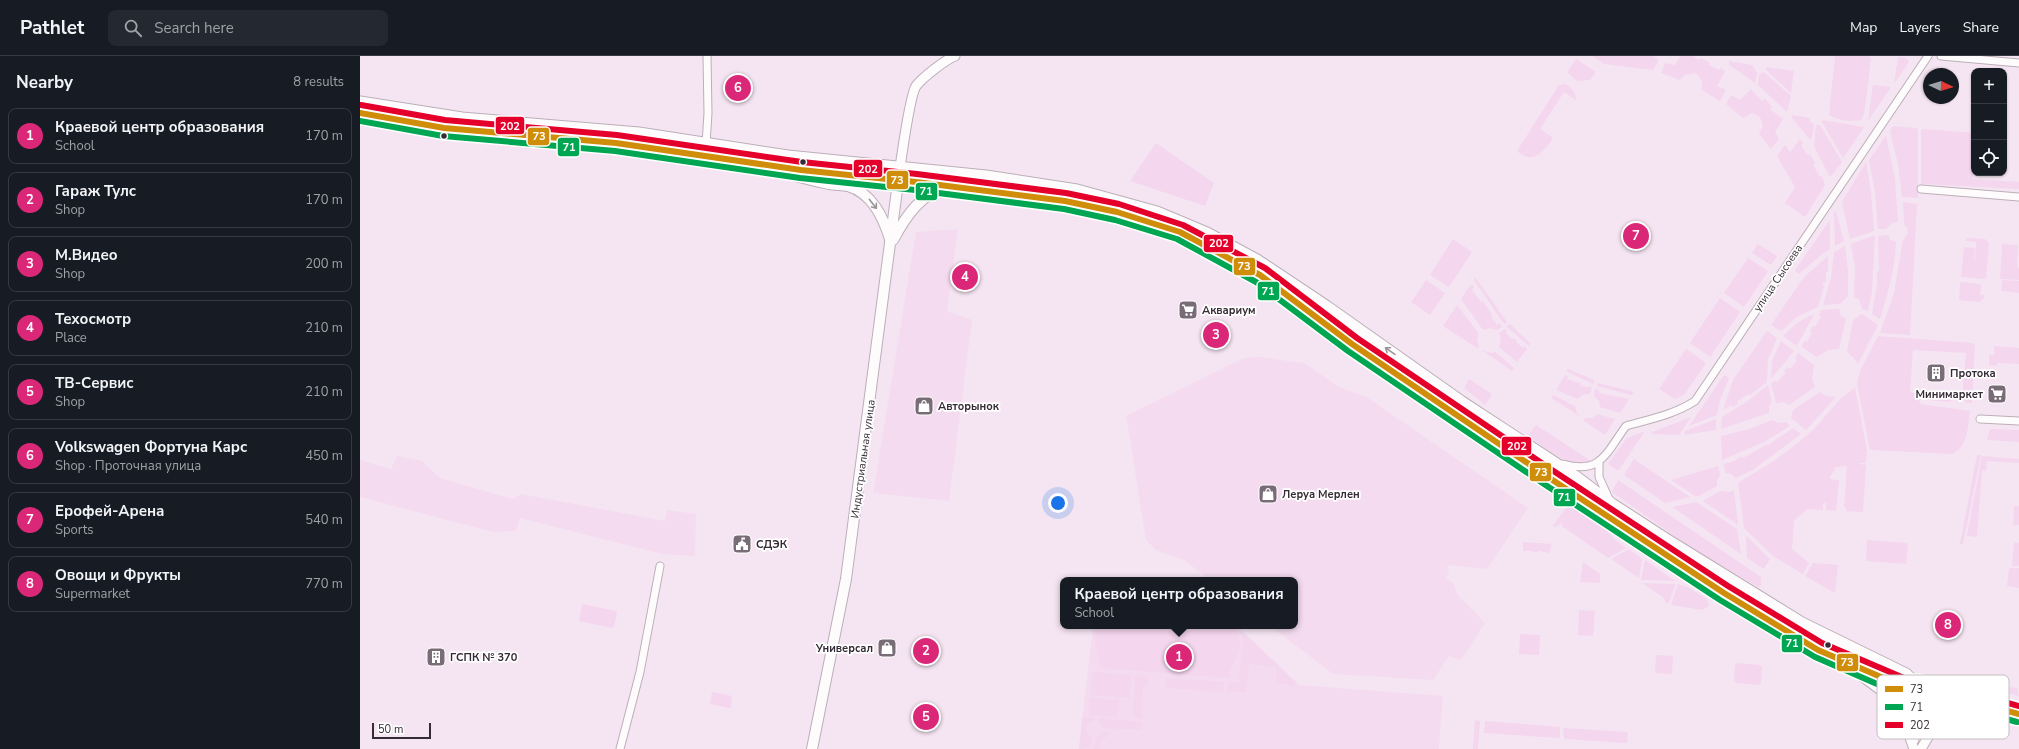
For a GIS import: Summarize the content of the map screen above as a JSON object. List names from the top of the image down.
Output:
{
  "streets": {
    "main road": ["Индустриальная улица"],
    "street": ["улица Сысоева"]
  },
  "places": {
    "supermarket": ["Аквариум", "Минимаркет"],
    "building": ["Протока", "ГСПК № 370"],
    "shop": ["Авторынок", "Леруа Мерлен", "Универсал"],
    "public building": ["СДЭК"]
  },
  "lines": ["transit line 202", "transit line 73", "transit line 71"],
  "legend": ["73", "71", "202"],
  "scale_bar": "50 m",
  "north": "right",
  "page": {
    "header": "Pathlet",
    "search": "Search here",
    "nav": ["Map", "Layers", "Share"],
    "heading": ["Nearby", "8 results"],
    "map_buttons": ["+", "−"],
    "pins": [
      "6",
      "7",
      "4",
      "3",
      "8",
      "2",
      "1",
      "5"
    ],
    "list": [
      {
        "mark": "1",
        "name": "Краевой центр образования",
        "note": "School",
        "value": "170 m"
      },
      {
        "mark": "2",
        "name": "Гараж Тулс",
        "note": "Shop",
        "value": "170 m"
      },
      {
        "mark": "3",
        "name": "М.Видео",
        "note": "Shop",
        "value": "200 m"
      },
      {
        "mark": "4",
        "name": "Техосмотр",
        "note": "Place",
        "value": "210 m"
      },
      {
        "mark": "5",
        "name": "ТВ-Сервис",
        "note": "Shop",
        "value": "210 m"
      },
      {
        "mark": "6",
        "name": "Volkswagen Фортуна Карс",
        "note": "Shop · Проточная улица",
        "value": "450 m"
      },
      {
        "mark": "7",
        "name": "Ерофей-Арена",
        "note": "Sports",
        "value": "540 m"
      },
      {
        "mark": "8",
        "name": "Овощи и Фрукты",
        "note": "Supermarket",
        "value": "770 m"
      }
    ],
    "popup": ["Краевой центр образования", "School"],
    "scale": "50 m"
  }
}
